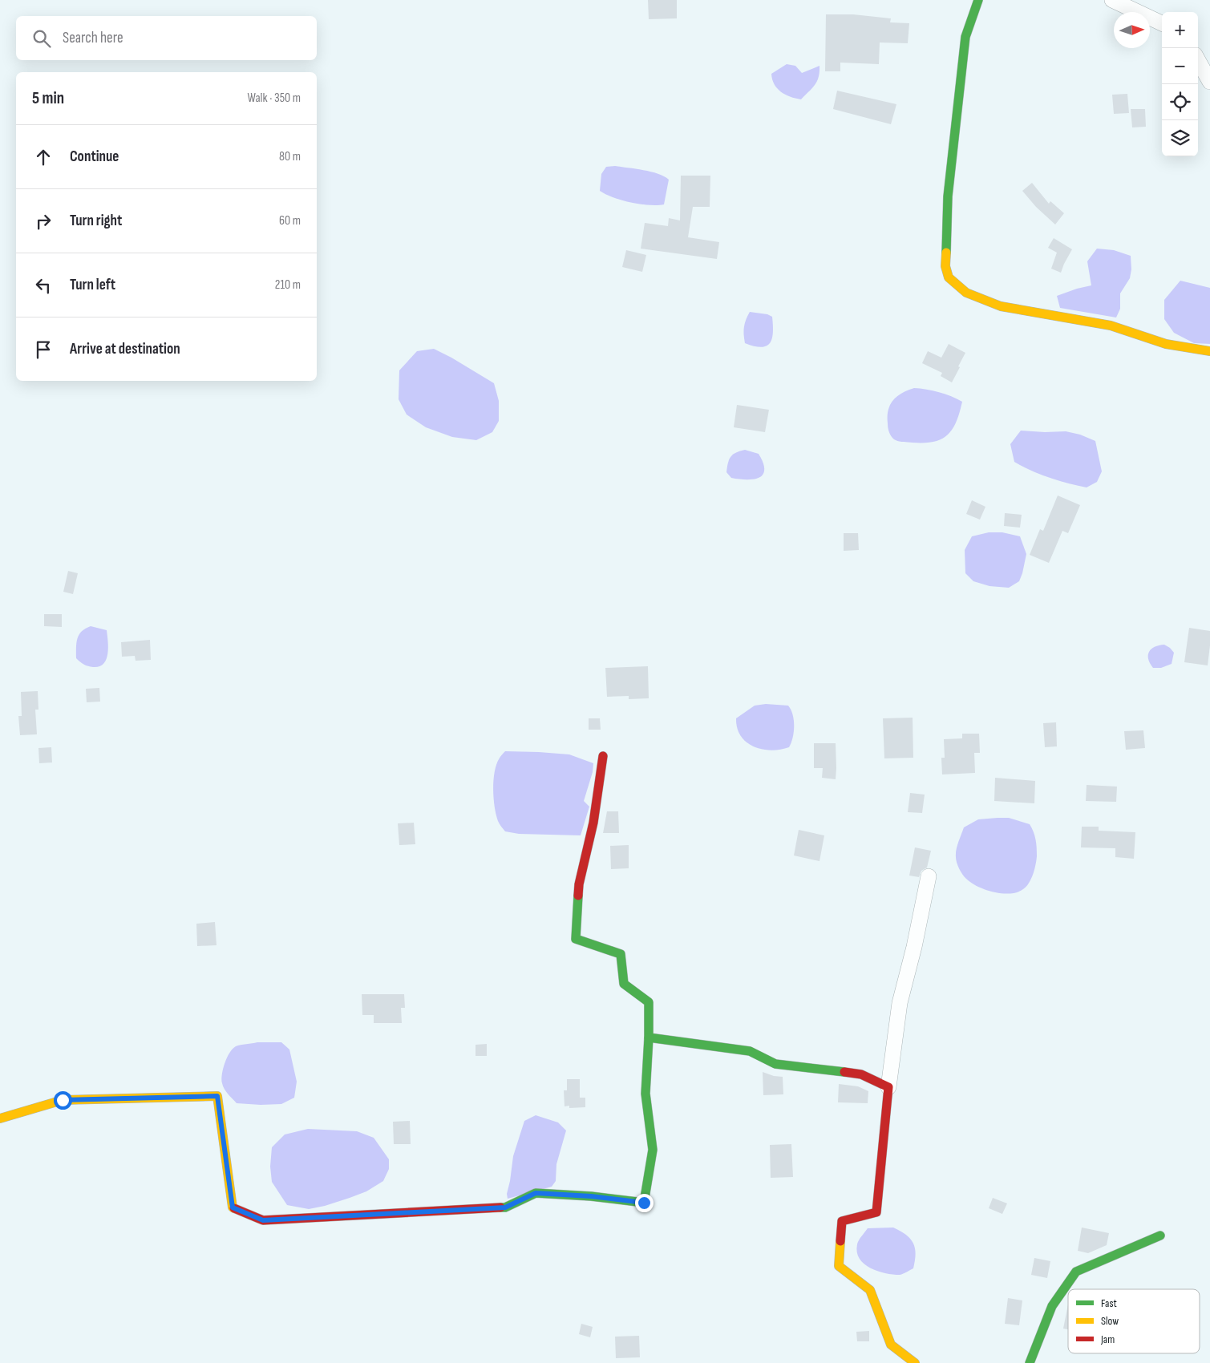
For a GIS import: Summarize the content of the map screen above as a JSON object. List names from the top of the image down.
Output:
{
  "legend": ["Fast", "Slow", "Jam"],
  "north": "right",
  "page": {
    "map_buttons": ["+", "−"],
    "search": "Search here",
    "heading": ["5 min", "Walk · 350 m"],
    "list": [
      ["Continue", "80 m"],
      ["Turn right", "60 m"],
      ["Turn left", "210 m"],
      "Arrive at destination"
    ]
  }
}
